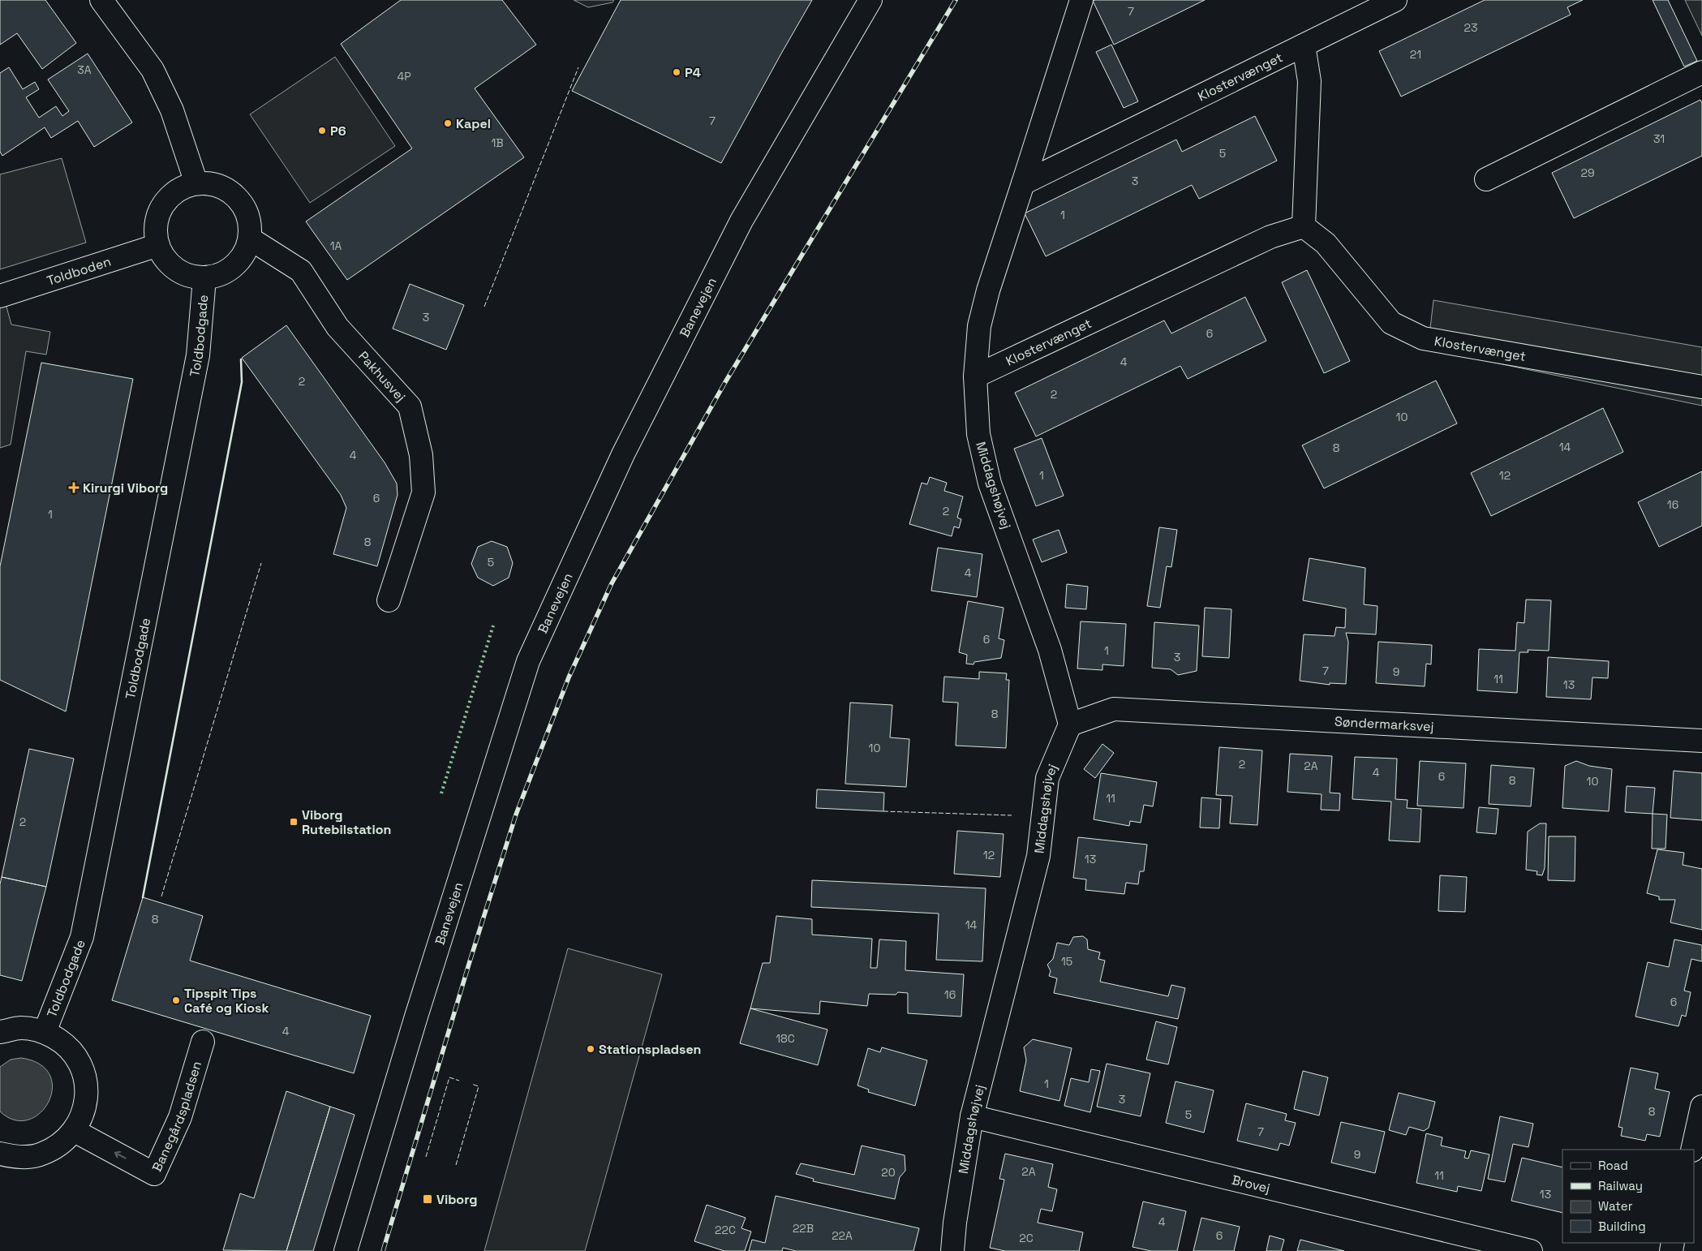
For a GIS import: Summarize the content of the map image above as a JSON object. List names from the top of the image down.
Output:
{
  "streets": {
    "street": [
      "Klostervænget",
      "Toldboden",
      "Banevejen",
      "Toldbodgade",
      "Pakhusvej",
      "Middagshøjvej",
      "Søndermarksvej",
      "Banegårdspladsen",
      "Brovej"
    ]
  },
  "crossings": [
    ["Klostervænget", "Middagshøjvej"],
    ["Toldboden", "Toldbodgade"],
    ["Toldboden", "Pakhusvej"],
    ["Toldbodgade", "Pakhusvej"],
    ["Middagshøjvej", "Søndermarksvej"],
    ["Middagshøjvej", "Brovej"]
  ],
  "places": {
    "other": [
      "P4",
      "Kapel",
      "P6",
      "Tipspit Tips Café og Kiosk",
      "Stationspladsen"
    ],
    "health": ["Kirurgi Viborg"],
    "transit": ["Viborg Rutebilstation", "Viborg"]
  },
  "house_numbers": [
    "7",
    "23",
    "21",
    "3A",
    "4P",
    "7",
    "31",
    "1B",
    "5",
    "29",
    "3",
    "1",
    "1A",
    "3",
    "6",
    "4",
    "2",
    "2",
    "10",
    "14",
    "8",
    "4",
    "1",
    "12",
    "6",
    "16",
    "2",
    "1",
    "8",
    "5",
    "4",
    "6",
    "1",
    "3",
    "7",
    "9",
    "11",
    "13",
    "8",
    "10",
    "2",
    "2A",
    "4",
    "6",
    "8",
    "10",
    "11",
    "2",
    "12",
    "13",
    "8",
    "14",
    "15",
    "16",
    "6",
    "4",
    "18C",
    "1",
    "3",
    "8",
    "5",
    "7",
    "9",
    "2A",
    "20",
    "11",
    "13",
    "4",
    "22B",
    "22C",
    "22A",
    "6",
    "2C"
  ],
  "legend": [
    "Road",
    "Railway",
    "Water",
    "Building"
  ]
}
